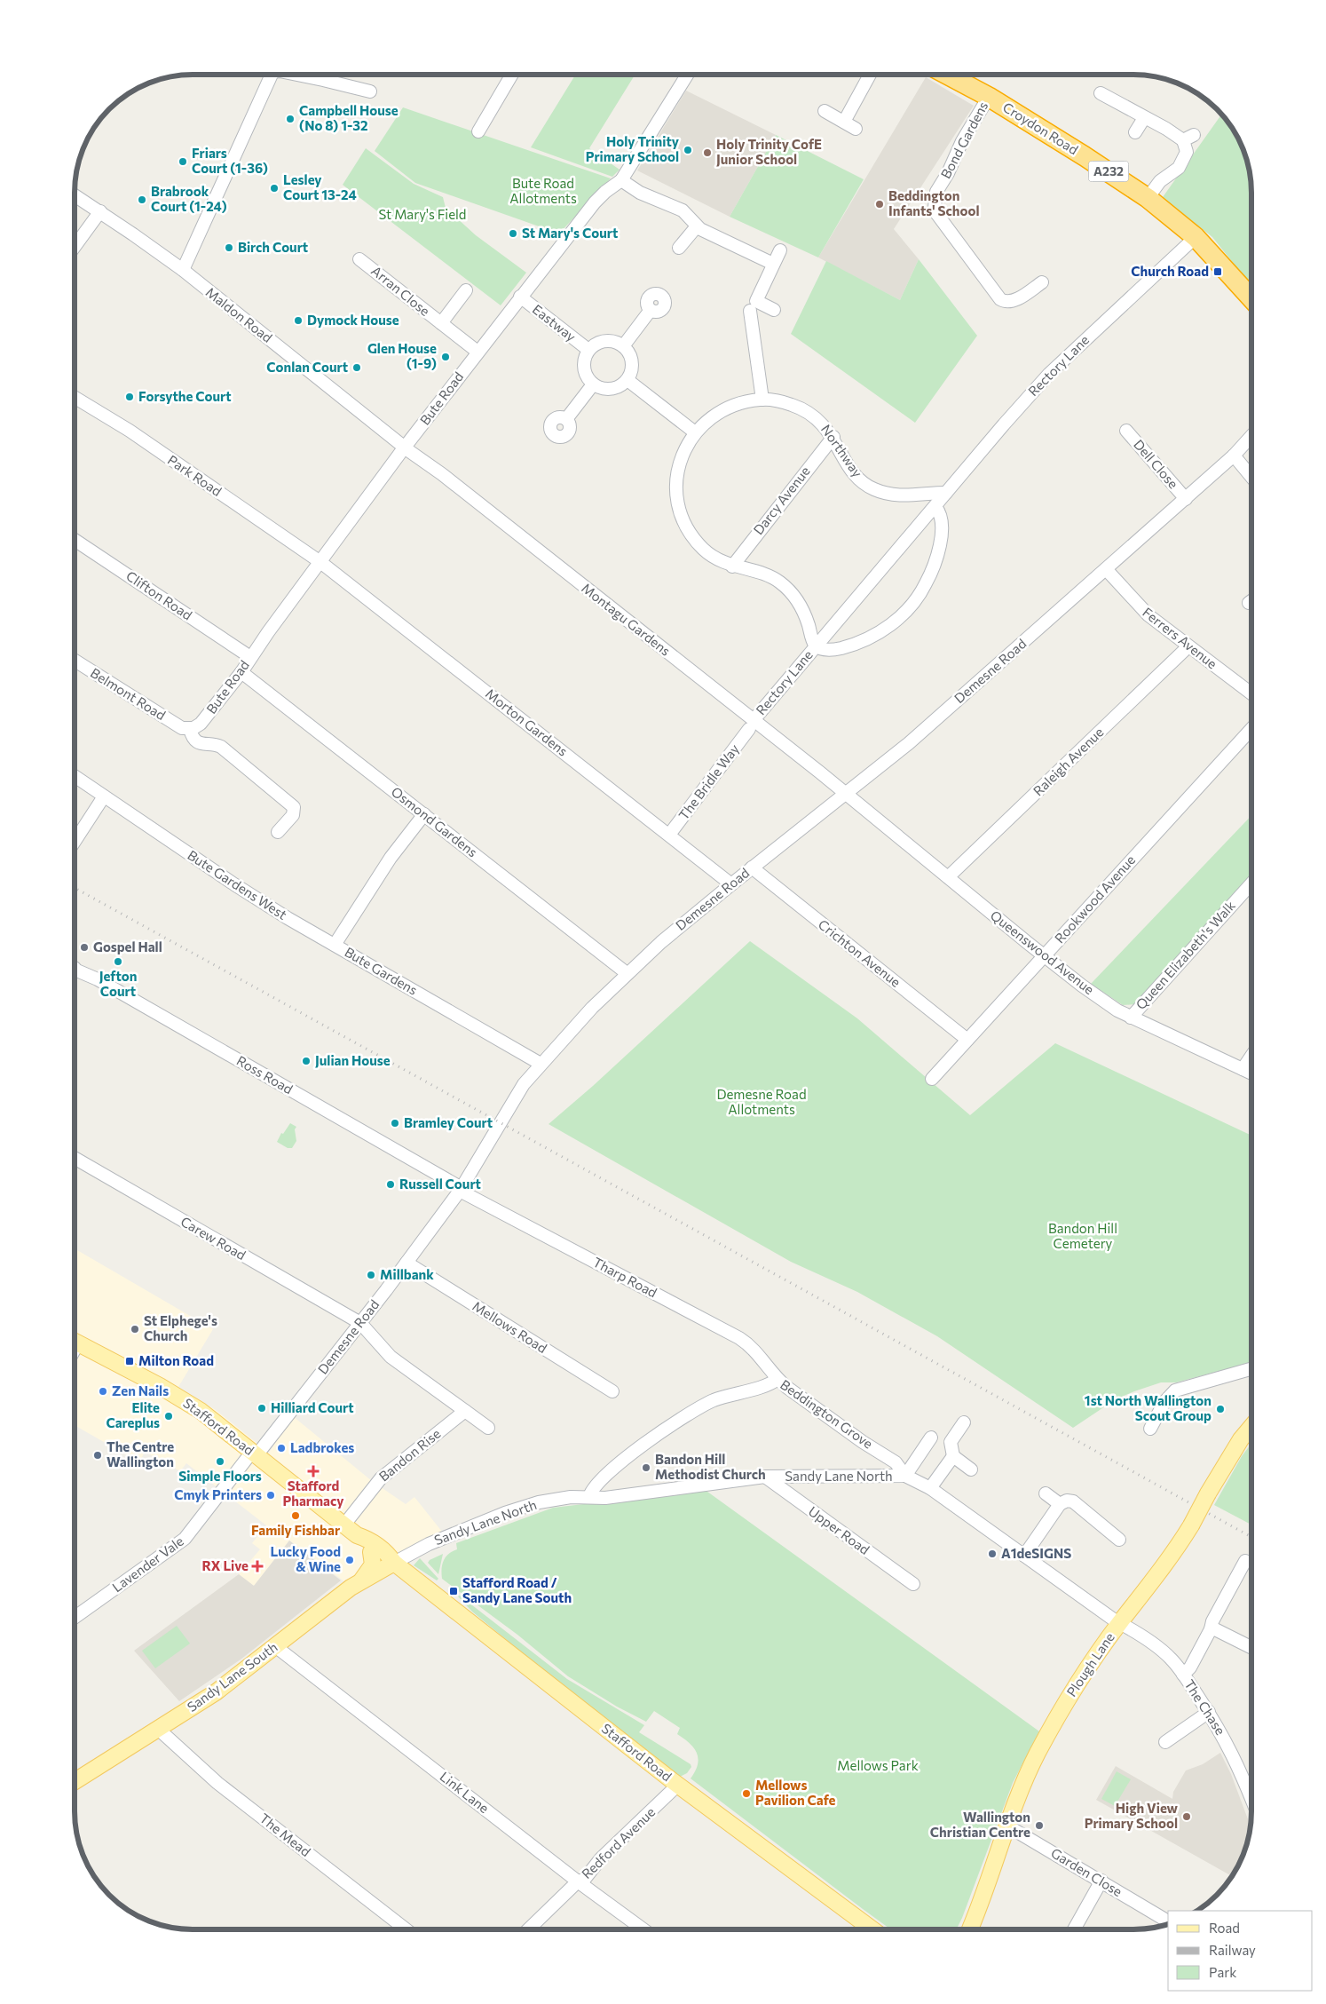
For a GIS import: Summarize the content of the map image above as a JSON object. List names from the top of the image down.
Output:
{
  "streets": {
    "highway": ["Croydon Road", "A232"],
    "main road": ["Stafford Road", "Plough Lane", "Sandy Lane South"],
    "street": [
      "Bond Gardens",
      "Arran Close",
      "Maldon Road",
      "Eastway",
      "Rectory Lane",
      "Bute Road",
      "Northway",
      "Dell Close",
      "Park Road",
      "Darcy Avenue",
      "Clifton Road",
      "Montagu Gardens",
      "Ferrers Avenue",
      "Demesne Road",
      "Belmont Road",
      "Morton Gardens",
      "Raleigh Avenue",
      "The Bridle Way",
      "Osmond Gardens",
      "Bute Gardens West",
      "Rookwood Avenue",
      "Queenswood Avenue",
      "Crichton Avenue",
      "Queen Elizabeth's Walk",
      "Bute Gardens",
      "Ross Road",
      "Carew Road",
      "Tharp Road",
      "Mellows Road",
      "Beddington Grove",
      "Bandon Rise",
      "Sandy Lane North",
      "Upper Road",
      "Lavender Vale",
      "The Chase",
      "Link Lane",
      "The Mead",
      "Redford Avenue",
      "Garden Close"
    ]
  },
  "crossings": [
    ["Croydon Road", "Bond Gardens"],
    ["Croydon Road", "Rectory Lane"],
    ["Arran Close", "Bute Road"],
    ["Maldon Road", "Bute Road"],
    ["Maldon Road", "Montagu Gardens"],
    ["Eastway", "Bute Road"],
    ["Rectory Lane", "Northway"],
    ["Rectory Lane", "Montagu Gardens"],
    ["Rectory Lane", "The Bridle Way"],
    ["Bute Road", "Park Road"],
    ["Bute Road", "Clifton Road"],
    ["Bute Road", "Montagu Gardens"],
    ["Bute Road", "Belmont Road"],
    ["Bute Road", "Morton Gardens"],
    ["Bute Road", "Osmond Gardens"],
    ["Northway", "Darcy Avenue"],
    ["Dell Close", "Demesne Road"],
    ["Park Road", "Morton Gardens"],
    ["Montagu Gardens", "Demesne Road"],
    ["Montagu Gardens", "The Bridle Way"],
    ["Montagu Gardens", "Queenswood Avenue"],
    ["Ferrers Avenue", "Demesne Road"],
    ["Ferrers Avenue", "Raleigh Avenue"],
    ["Demesne Road", "Morton Gardens"],
    ["Demesne Road", "Osmond Gardens"],
    ["Demesne Road", "Queenswood Avenue"],
    ["Demesne Road", "Crichton Avenue"],
    ["Demesne Road", "Bute Gardens"],
    ["Demesne Road", "Ross Road"],
    ["Demesne Road", "Carew Road"],
    ["Demesne Road", "Tharp Road"],
    ["Demesne Road", "Mellows Road"],
    ["Demesne Road", "Stafford Road"],
    ["Demesne Road", "Lavender Vale"],
    ["Morton Gardens", "The Bridle Way"],
    ["Raleigh Avenue", "Queenswood Avenue"],
    ["Osmond Gardens", "Bute Gardens"],
    ["Bute Gardens West", "Bute Gardens"],
    ["Rookwood Avenue", "Queenswood Avenue"],
    ["Rookwood Avenue", "Crichton Avenue"],
    ["Queenswood Avenue", "Queen Elizabeth's Walk"],
    ["Ross Road", "Tharp Road"],
    ["Tharp Road", "Beddington Grove"],
    ["Beddington Grove", "Sandy Lane North"],
    ["Stafford Road", "Bandon Rise"],
    ["Stafford Road", "Sandy Lane North"],
    ["Stafford Road", "Lavender Vale"],
    ["Stafford Road", "Sandy Lane South"],
    ["Stafford Road", "Redford Avenue"],
    ["Sandy Lane North", "Upper Road"],
    ["Sandy Lane North", "Plough Lane"],
    ["Sandy Lane North", "Sandy Lane South"],
    ["Sandy Lane North", "The Chase"],
    ["Plough Lane", "The Chase"],
    ["Plough Lane", "Garden Close"],
    ["Sandy Lane South", "Link Lane"],
    ["Sandy Lane South", "The Mead"],
    ["Link Lane", "Redford Avenue"]
  ],
  "parks": [
    "Bute Road Allotments",
    "St Mary's Field",
    "Demesne Road Allotments",
    "Bandon Hill Cemetery",
    "Mellows Park"
  ],
  "places": {
    "other": [
      "Campbell House (No 8) 1-32",
      "Holy Trinity Primary School",
      "Holy Trinity CofE Junior School",
      "Friars Court (1-36)",
      "Lesley Court 13-24",
      "Brabrook Court (1-24)",
      "Beddington Infants' School",
      "St Mary's Court",
      "Birch Court",
      "Dymock House",
      "Glen House (1-9)",
      "Conlan Court",
      "Forsythe Court",
      "Gospel Hall",
      "Jefton Court",
      "Julian House",
      "Bramley Court",
      "Russell Court",
      "Millbank",
      "St Elphege's Church",
      "Zen Nails",
      "Hilliard Court",
      "1st North Wallington Scout Group",
      "Elite Careplus",
      "Ladbrokes",
      "The Centre Wallington",
      "Simple Floors",
      "Bandon Hill Methodist Church",
      "Cmyk Printers",
      "Family Fishbar",
      "A1deSIGNS",
      "Lucky Food & Wine",
      "Mellows Pavilion Cafe",
      "High View Primary School",
      "Wallington Christian Centre"
    ],
    "transit": ["Church Road", "Milton Road", "Stafford Road / Sandy Lane South"],
    "health": ["Stafford Pharmacy", "RX Live"]
  },
  "legend": ["Road", "Railway", "Park"]
}
